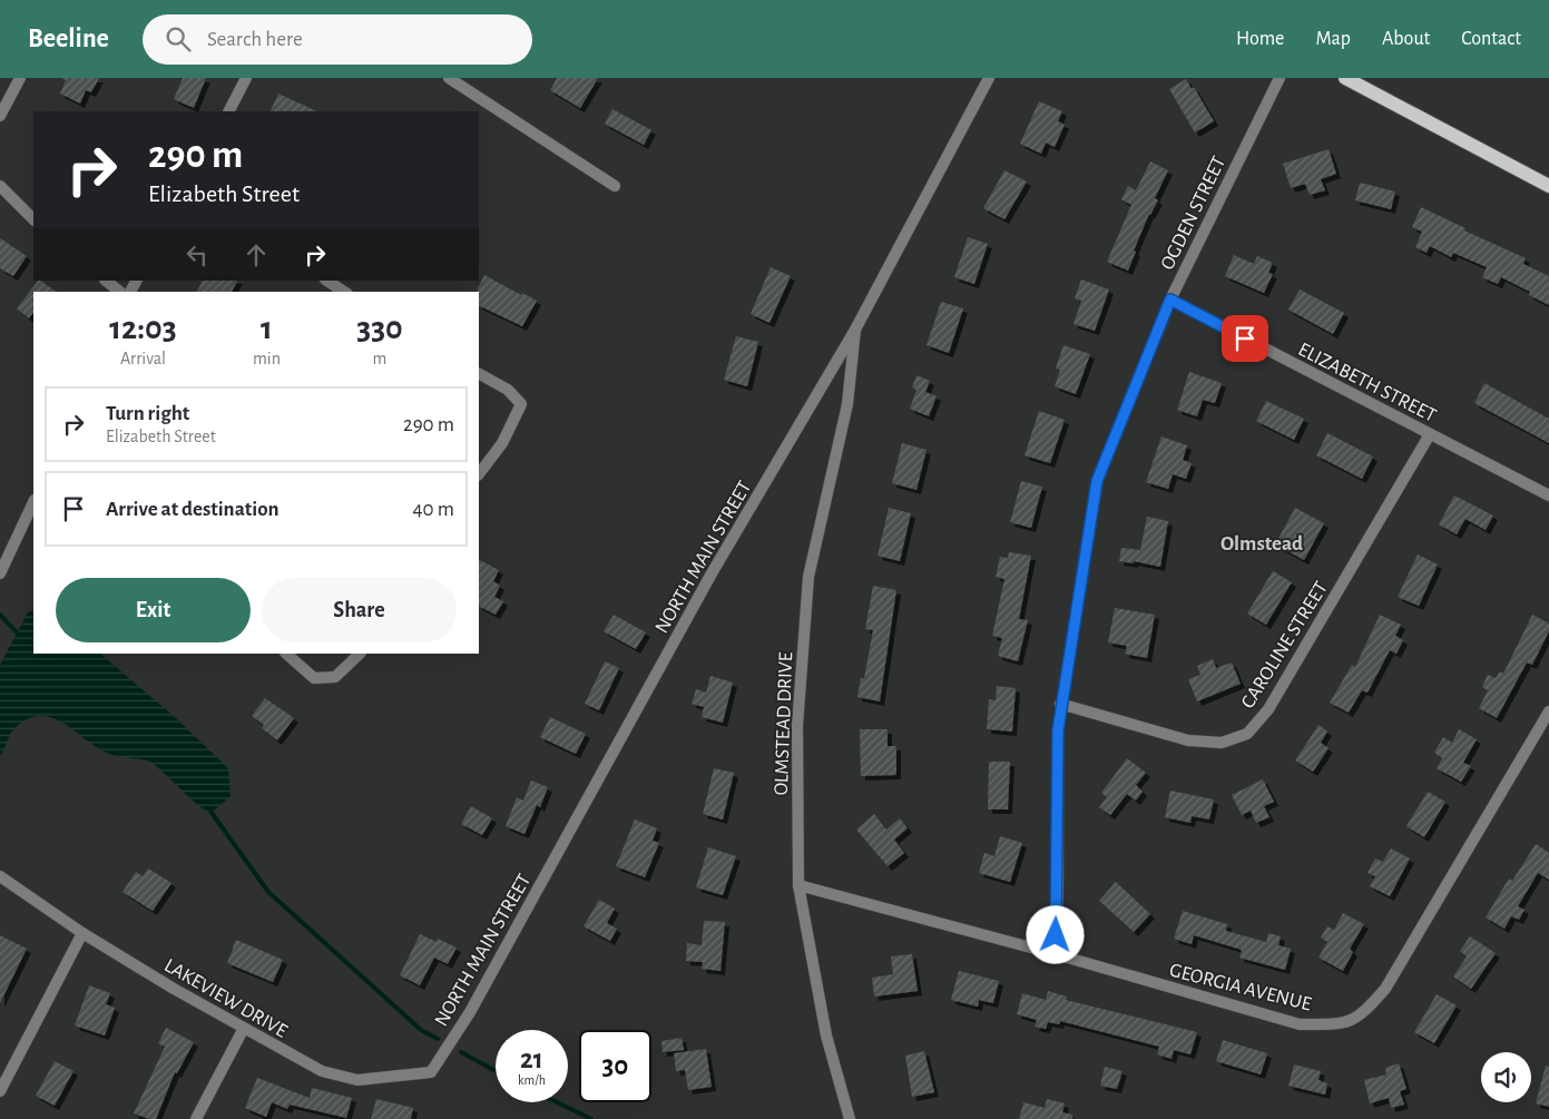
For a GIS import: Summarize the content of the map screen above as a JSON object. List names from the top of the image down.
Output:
{
  "streets": {
    "street": [
      "OGDEN STREET",
      "ELIZABETH STREET",
      "NORTH MAIN STREET",
      "CAROLINE STREET",
      "OLMSTEAD DRIVE",
      "GEORGIA AVENUE",
      "LAKEVIEW DRIVE"
    ]
  },
  "crossings": [
    ["OGDEN STREET", "ELIZABETH STREET"],
    ["OGDEN STREET", "CAROLINE STREET"],
    ["OGDEN STREET", "GEORGIA AVENUE"],
    ["ELIZABETH STREET", "CAROLINE STREET"],
    ["NORTH MAIN STREET", "OLMSTEAD DRIVE"],
    ["NORTH MAIN STREET", "LAKEVIEW DRIVE"],
    ["OLMSTEAD DRIVE", "GEORGIA AVENUE"]
  ],
  "districts": ["Olmstead"],
  "page": {
    "header": "Beeline",
    "search": "Search here",
    "nav": [
      "Home",
      "Map",
      "About",
      "Contact"
    ],
    "turn": ["290 m", "Elizabeth Street"],
    "eta": [
      "12:03",
      "Arrival",
      "1",
      "min",
      "330",
      "m"
    ],
    "list": [
      {
        "name": "Turn right",
        "note": "Elizabeth Street",
        "value": "290 m"
      },
      {
        "name": "Arrive at destination",
        "value": "40 m"
      }
    ],
    "buttons": ["Exit", "Share"],
    "speed": "21 km/h",
    "limit": "30"
  }
}
